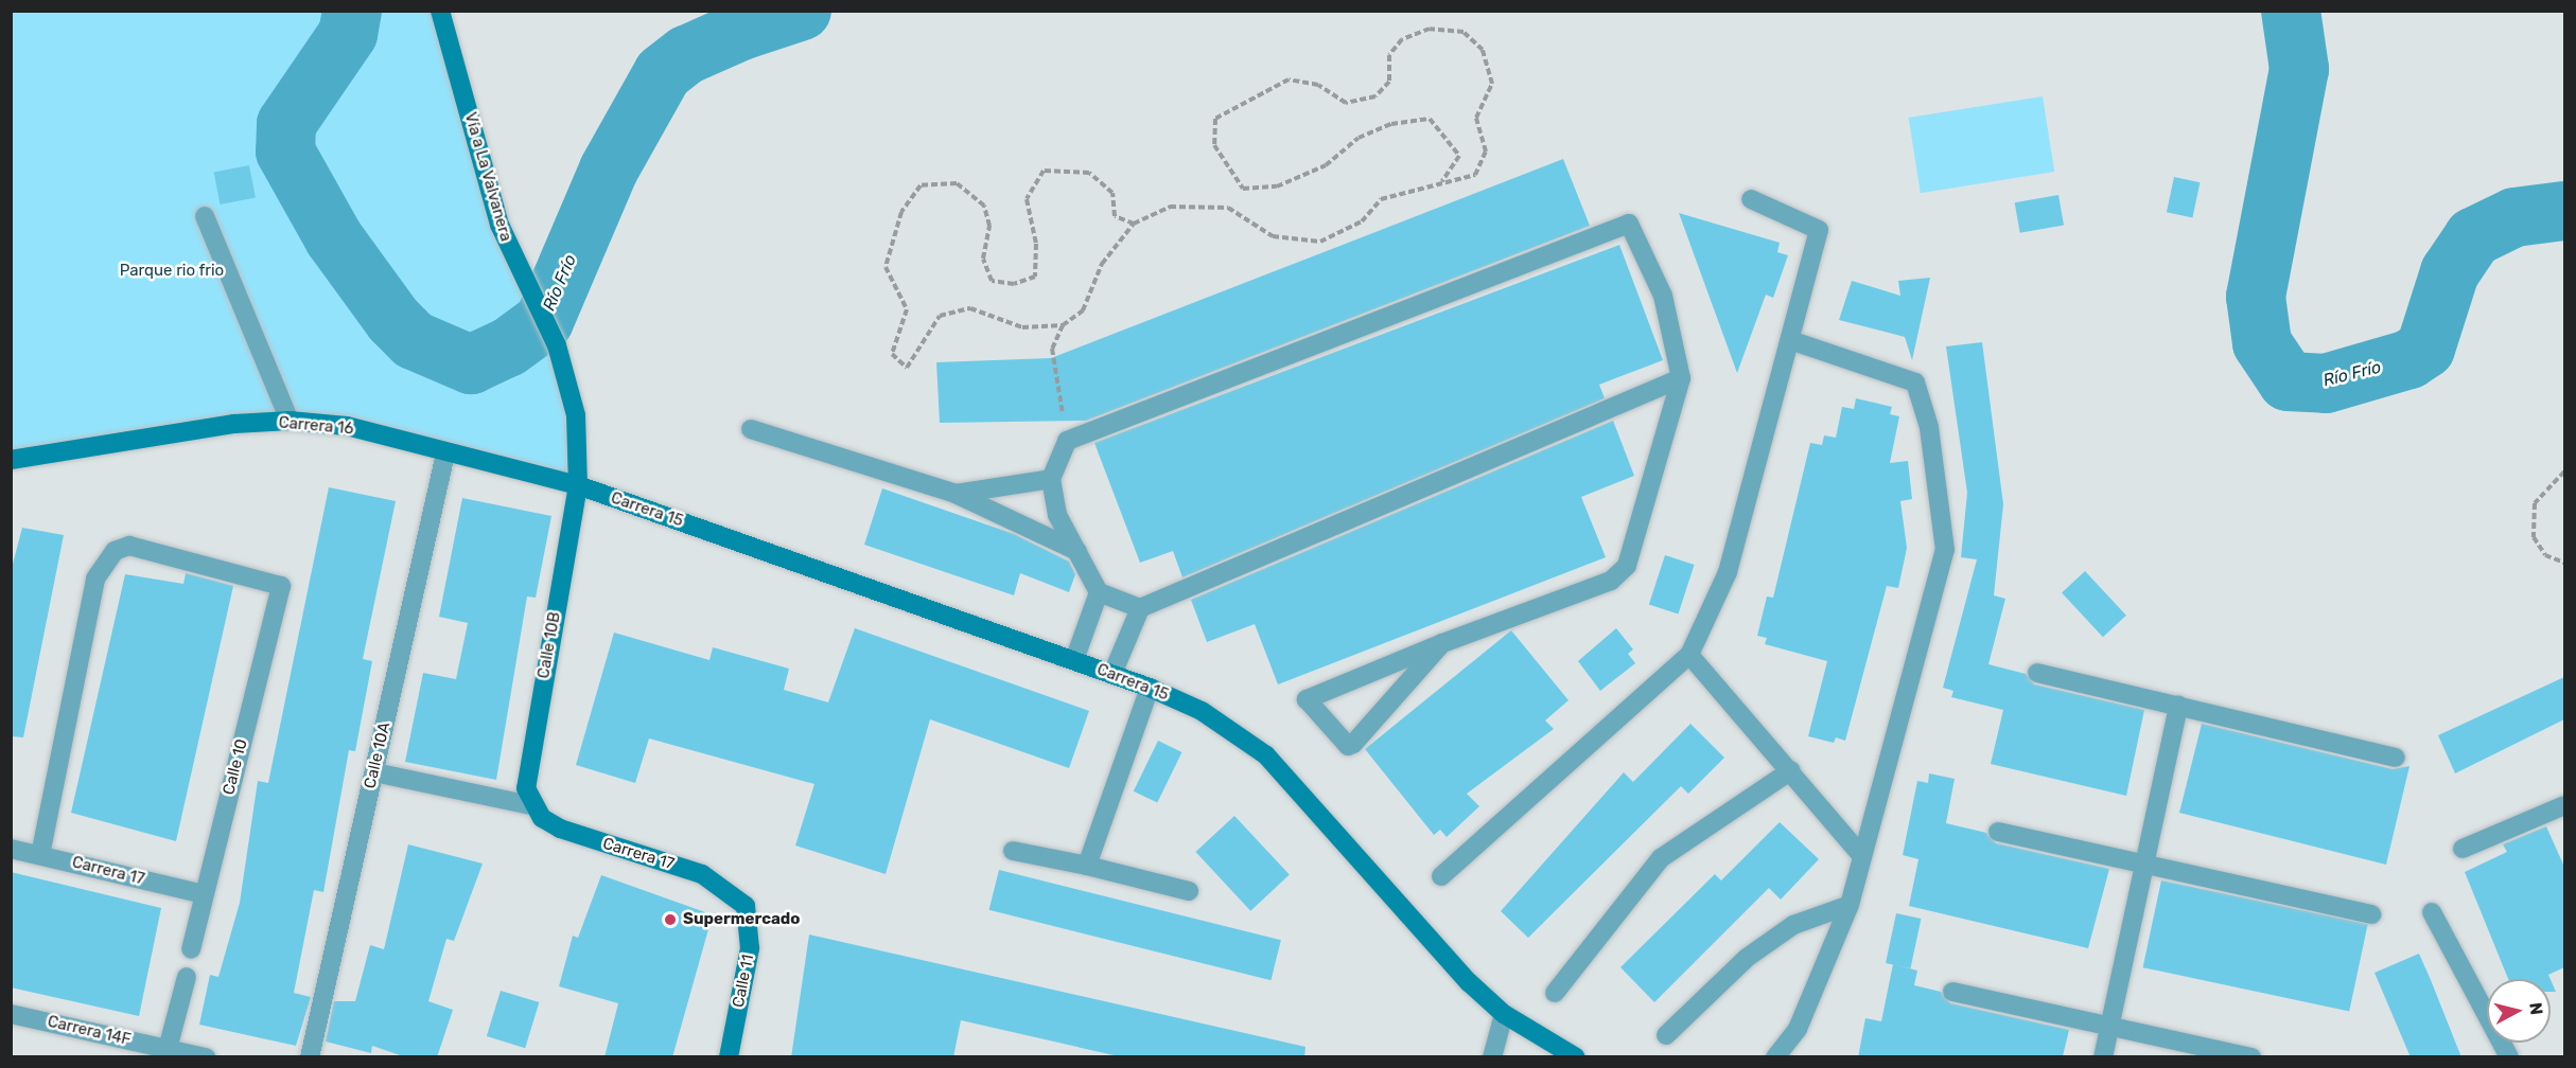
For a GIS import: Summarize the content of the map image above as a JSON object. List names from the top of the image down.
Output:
{
  "streets": {
    "street": [
      "Vía a La Valvanera",
      "Carrera 16",
      "Carrera 15",
      "Calle 10B",
      "Calle 10A",
      "Calle 10",
      "Carrera 17",
      "Calle 11",
      "Carrera 14F"
    ]
  },
  "crossings": [
    ["Vía a La Valvanera", "Carrera 16"],
    ["Vía a La Valvanera", "Carrera 15"],
    ["Vía a La Valvanera", "Calle 10B"],
    ["Carrera 16", "Carrera 15"],
    ["Carrera 16", "Calle 10B"],
    ["Carrera 16", "Calle 10A"],
    ["Carrera 15", "Calle 10B"],
    ["Calle 10B", "Carrera 17"],
    ["Calle 10", "Carrera 17"],
    ["Carrera 17", "Calle 11"]
  ],
  "water": ["Río Frío"],
  "parks": ["Parque rio frio"],
  "places": ["Supermercado"],
  "north": "right"
}
